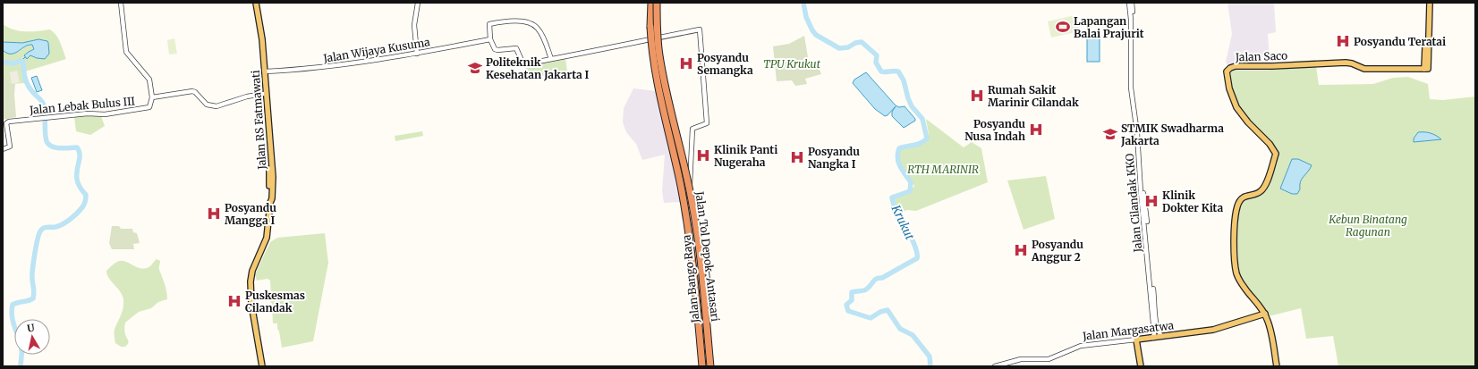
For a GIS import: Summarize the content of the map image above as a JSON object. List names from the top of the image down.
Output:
{
  "streets": {
    "highway": ["Jalan Tol Depok–Antasari"],
    "main road": ["Jalan Saco", "Jalan RS Fatmawati", "Jalan Margasatwa"],
    "street": [
      "Jalan Wijaya Kusuma",
      "Jalan Lebak Bulus III",
      "Jalan Cilandak KKO",
      "Jalan Bango Raya"
    ]
  },
  "crossings": [
    ["Jalan Wijaya Kusuma", "Jalan RS Fatmawati"],
    ["Jalan Saco", "Jalan Margasatwa"],
    ["Jalan Cilandak KKO", "Jalan Margasatwa"],
    ["Jalan Tol Depok–Antasari", "Jalan Bango Raya"]
  ],
  "water": ["Krukut"],
  "parks": ["TPU Krukut", "RTH MARINIR", "Kebun Binatang Ragunan"],
  "places": {
    "sports": ["Lapangan Balai Prajurit"],
    "hospital": [
      "Posyandu Teratai",
      "Posyandu Semangka",
      "Rumah Sakit Marinir Cilandak",
      "Posyandu Nusa Indah",
      "Klinik Panti Nugeraha",
      "Posyandu Nangka I",
      "Klinik Dokter Kita",
      "Posyandu Mangga I",
      "Posyandu Anggur 2",
      "Puskesmas Cilandak"
    ],
    "school or university": ["Politeknik Kesehatan Jakarta I", "STMIK Swadharma Jakarta"]
  },
  "north": "top"
}
